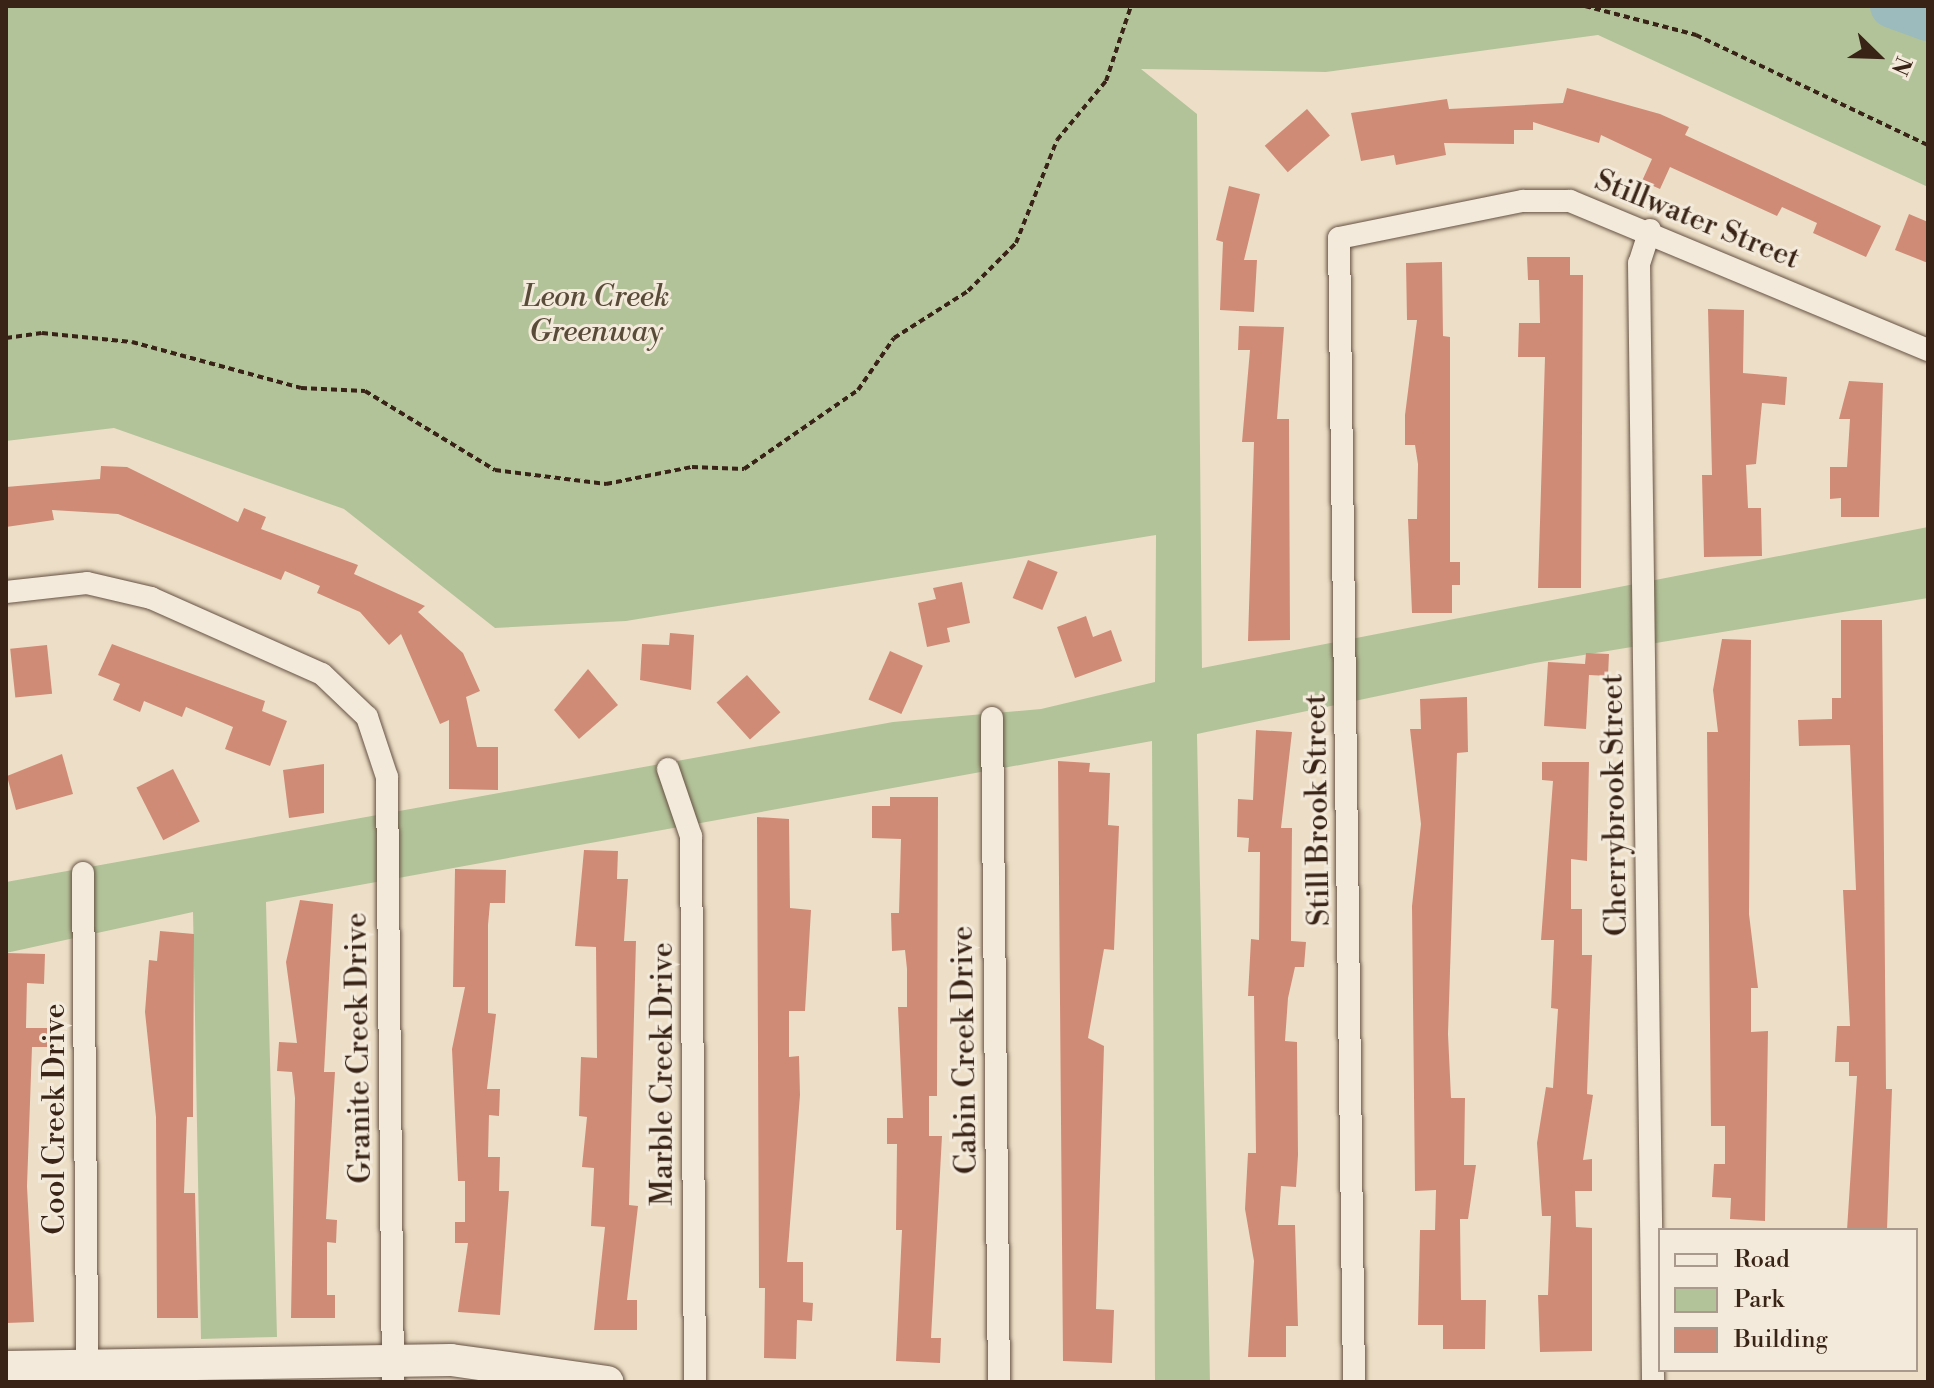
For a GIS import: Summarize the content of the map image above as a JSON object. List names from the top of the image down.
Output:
{
  "streets": {
    "street": [
      "Stillwater Street",
      "Cherrybrook Street",
      "Still Brook Street",
      "Granite Creek Drive",
      "Cabin Creek Drive",
      "Marble Creek Drive",
      "Cool Creek Drive"
    ]
  },
  "crossings": [
    ["Stillwater Street", "Cherrybrook Street"],
    ["Stillwater Street", "Still Brook Street"]
  ],
  "parks": ["Leon Creek Greenway"],
  "legend": ["Road", "Park", "Building"],
  "north": "bottom right"
}
